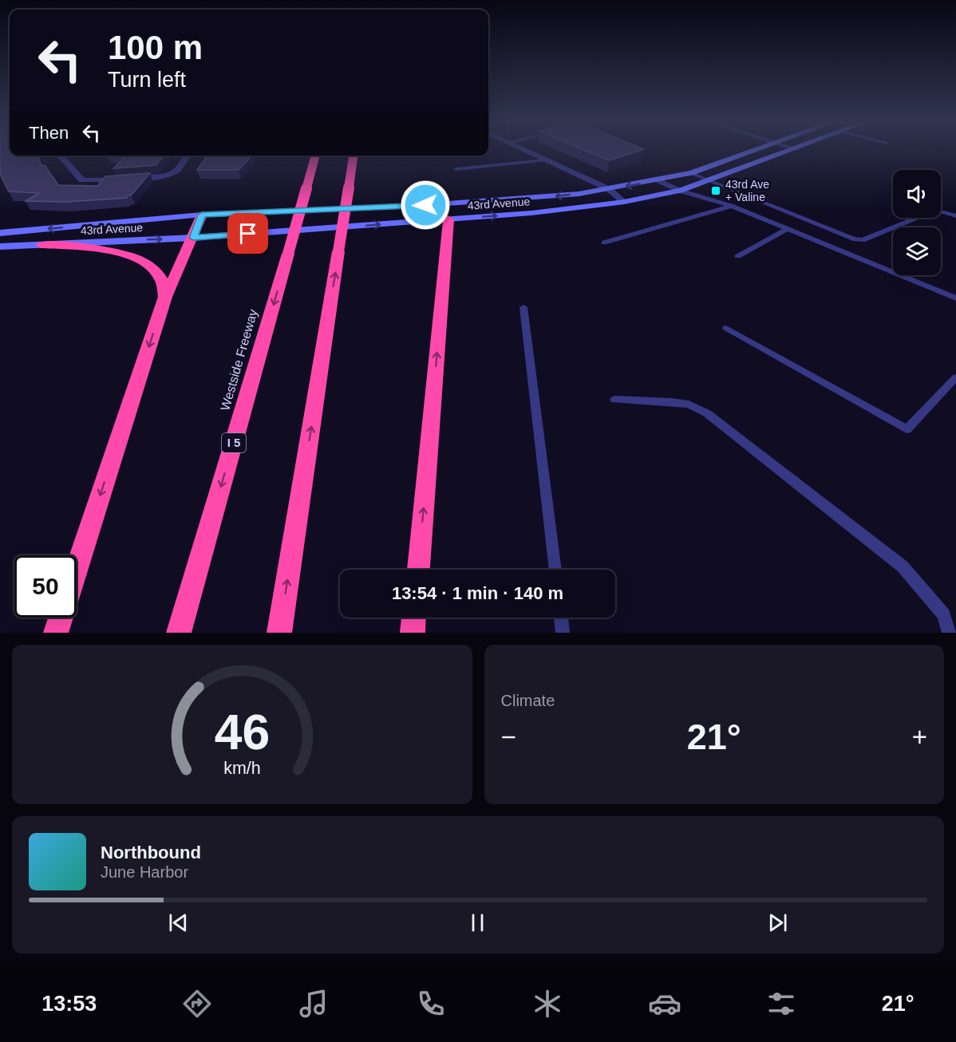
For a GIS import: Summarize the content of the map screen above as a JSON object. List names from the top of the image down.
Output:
{
  "streets": {
    "highway": ["Westside Freeway", "I 5"],
    "main road": ["43rd Avenue"]
  },
  "places": {
    "transit": ["43rd Ave + Valine"]
  },
  "page": {
    "turn": ["100 m", "Turn left"],
    "then": "Then",
    "limit": "50",
    "trip": "13:54 · 1 min · 140 m",
    "tile": "Climate",
    "heat": ["−", "21°", "+"],
    "song": ["Northbound", "June Harbor"],
    "tabs": ["13:53", "21°"],
    "gauge": ["46", "km/h"]
  }
}
